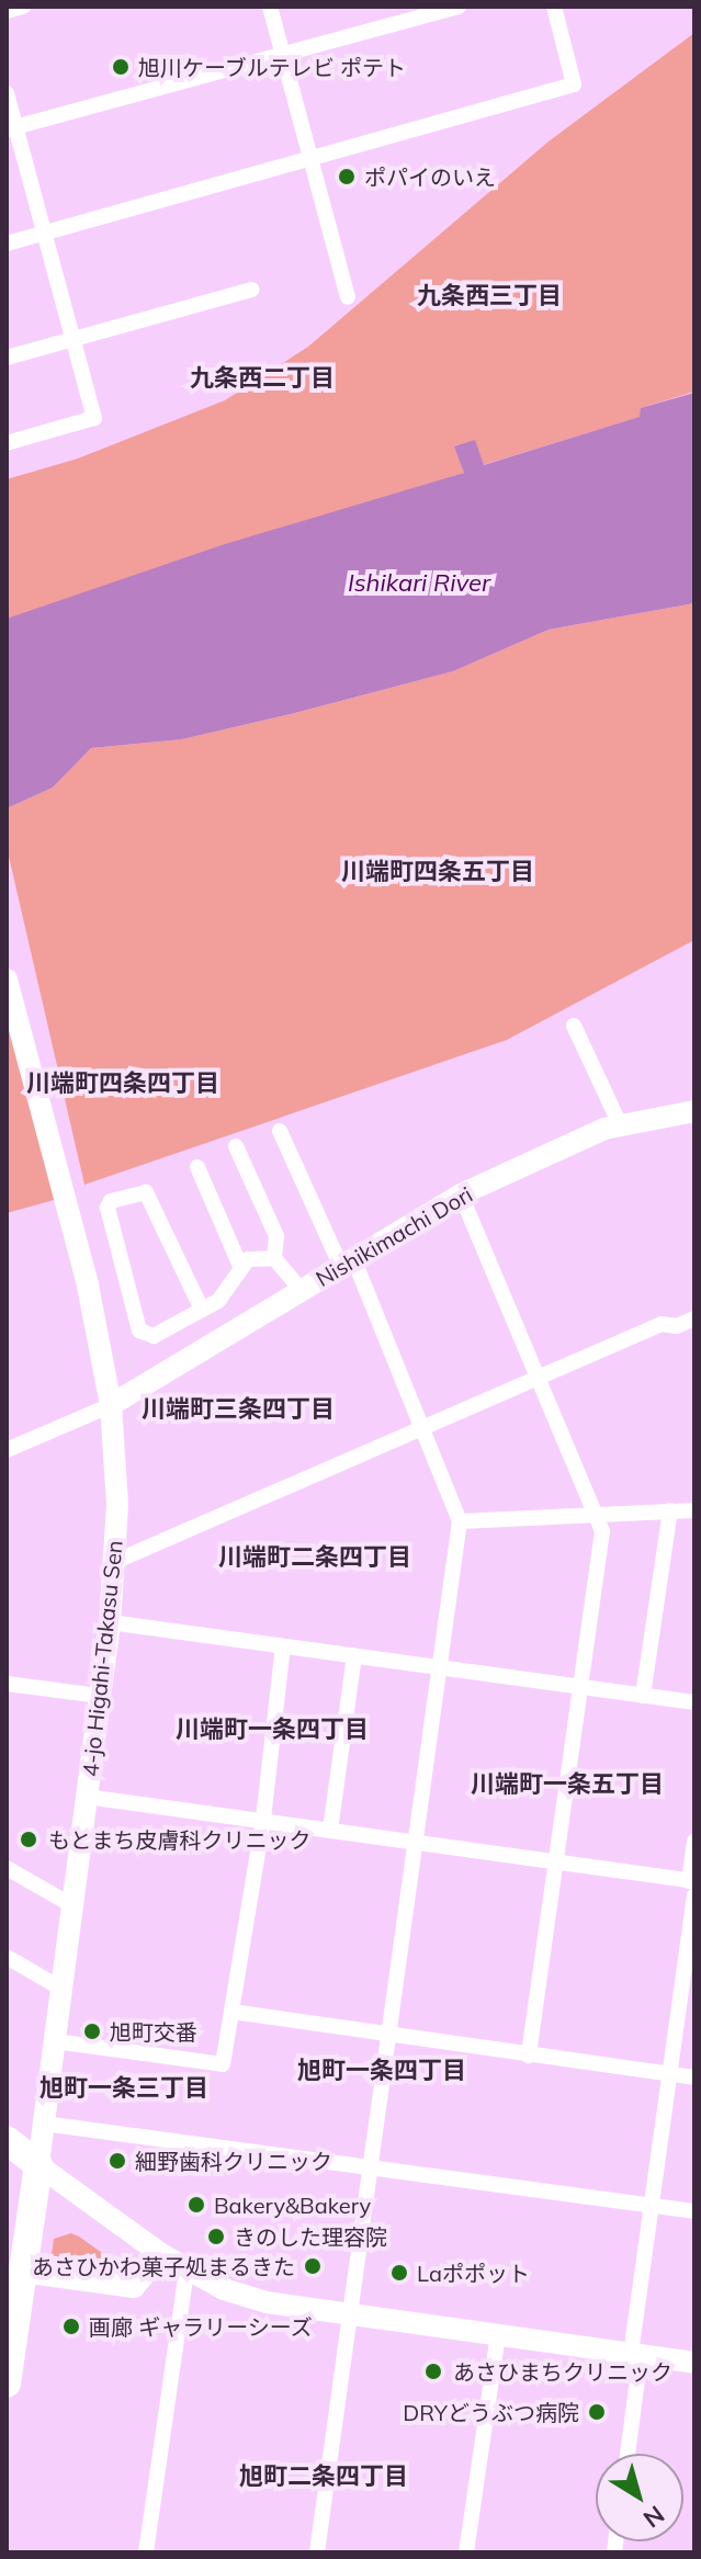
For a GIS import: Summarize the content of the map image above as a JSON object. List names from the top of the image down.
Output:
{
  "streets": {
    "street": ["Nishikimachi Dori", "4-jo Higahi-Takasu Sen"]
  },
  "crossings": [
    ["Nishikimachi Dori", "4-jo Higahi-Takasu Sen"]
  ],
  "districts": [
    "九条西三丁目",
    "九条西二丁目",
    "川端町四条五丁目",
    "川端町四条四丁目",
    "川端町三条四丁目",
    "川端町二条四丁目",
    "川端町一条四丁目",
    "川端町一条五丁目",
    "旭町一条四丁目",
    "旭町一条三丁目",
    "旭町二条四丁目"
  ],
  "water": ["Ishikari River"],
  "places": [
    "旭川ケーブルテレビ ポテト",
    "ポパイのいえ",
    "もとまち皮膚科クリニック",
    "旭町交番",
    "細野歯科クリニック",
    "Bakery&Bakery",
    "きのした理容院",
    "あさひかわ菓子処まるきた",
    "Laポポット",
    "画廊 ギャラリーシーズ",
    "あさひまちクリニック",
    "DRYどうぶつ病院"
  ],
  "north": "bottom right"
}
